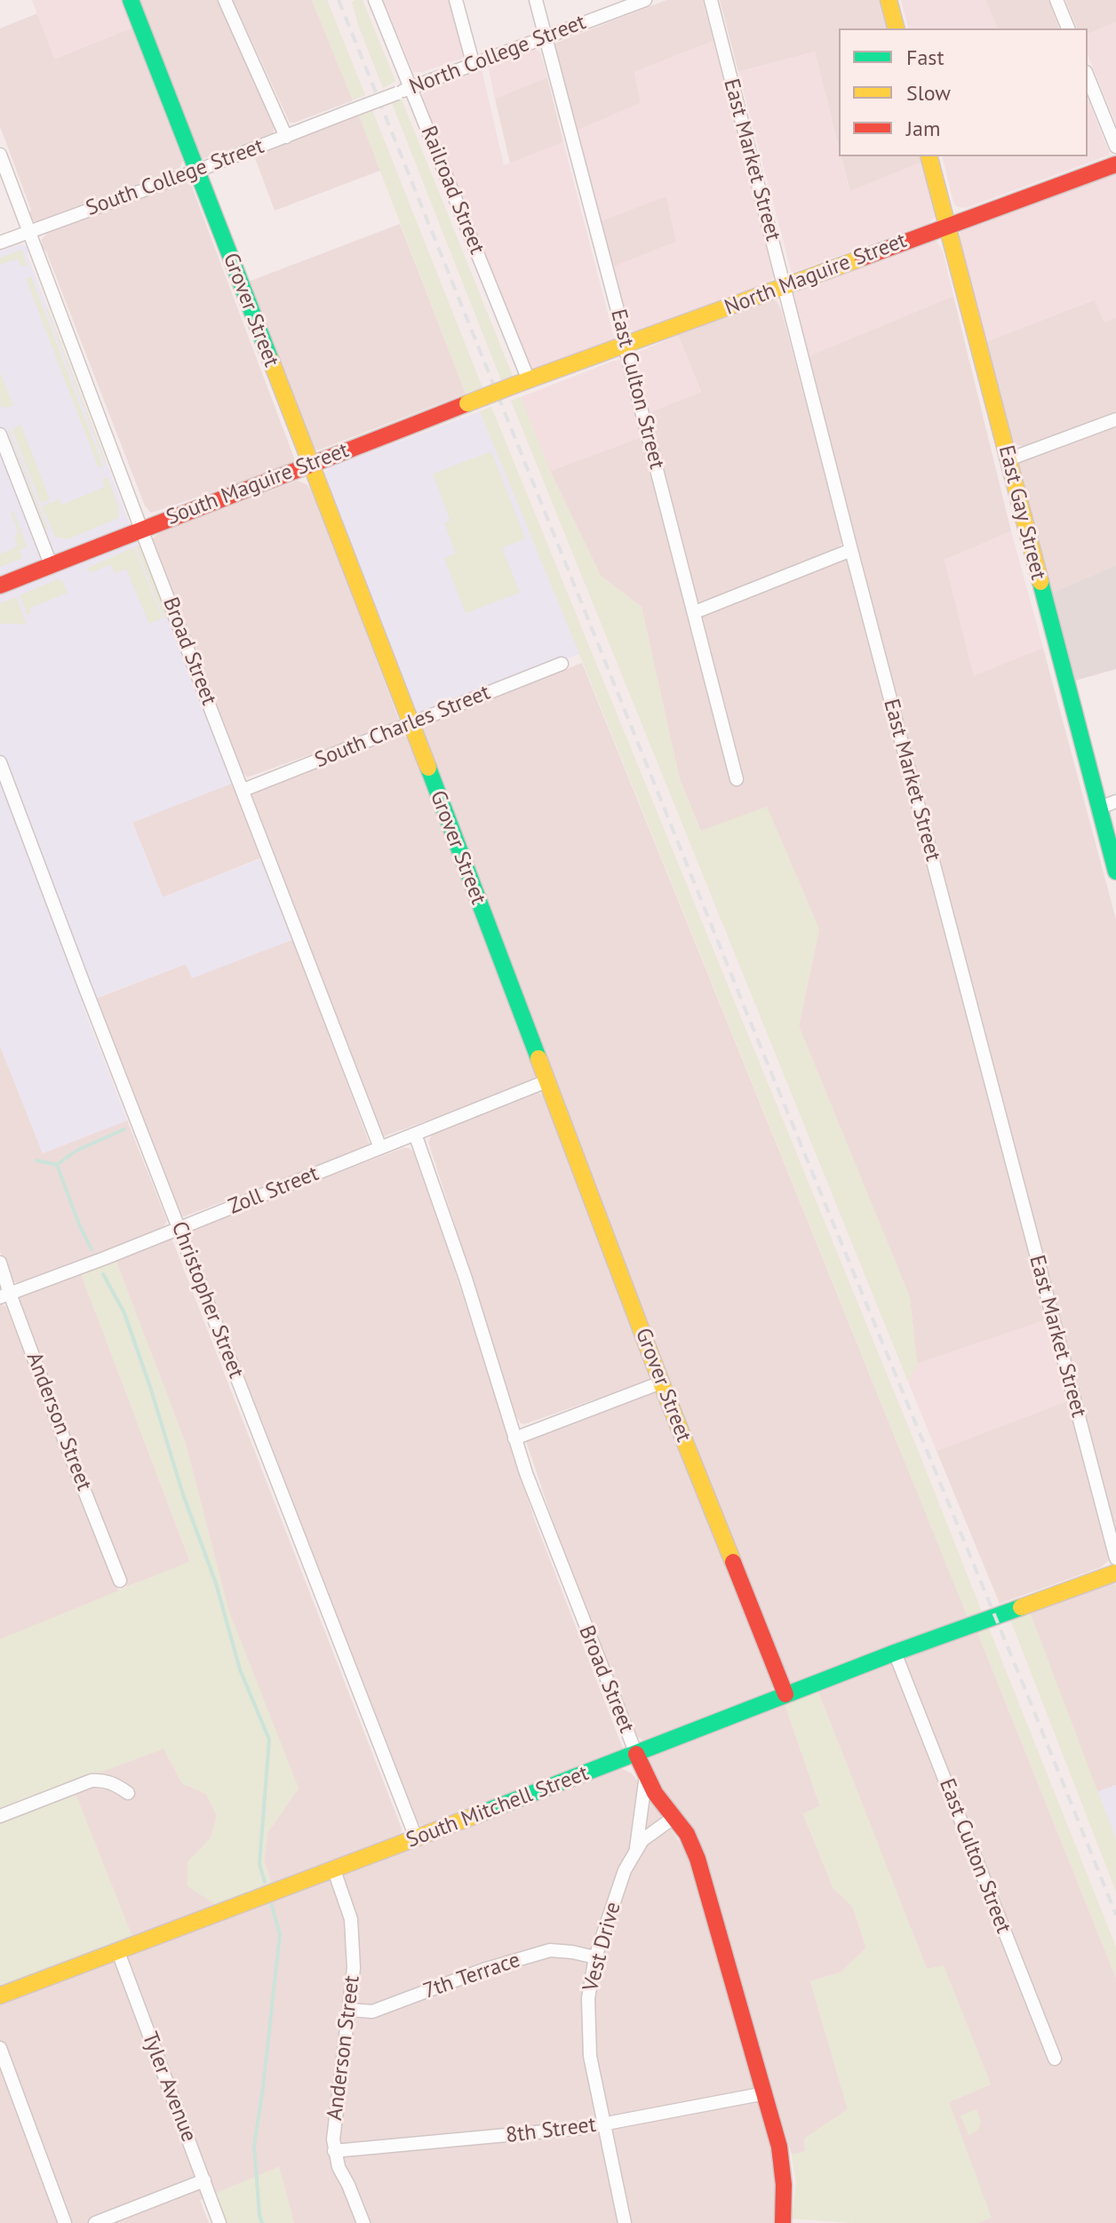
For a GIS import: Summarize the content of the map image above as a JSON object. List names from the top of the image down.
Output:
{
  "streets": {
    "street": [
      "North College Street",
      "East Market Street",
      "South College Street",
      "Railroad Street",
      "North Maguire Street",
      "Grover Street",
      "East Culton Street",
      "South Maguire Street",
      "East Gay Street",
      "Broad Street",
      "South Charles Street",
      "Zoll Street",
      "Christopher Street",
      "Anderson Street",
      "South Mitchell Street",
      "Vest Drive",
      "7th Terrace",
      "Tyler Avenue",
      "8th Street"
    ]
  },
  "crossings": [
    ["North College Street", "South College Street"],
    ["North College Street", "Railroad Street"],
    ["North College Street", "East Culton Street"],
    ["East Market Street", "North Maguire Street"],
    ["South College Street", "Grover Street"],
    ["South College Street", "Broad Street"],
    ["Railroad Street", "North Maguire Street"],
    ["Railroad Street", "South Maguire Street"],
    ["North Maguire Street", "East Culton Street"],
    ["North Maguire Street", "South Maguire Street"],
    ["North Maguire Street", "East Gay Street"],
    ["Grover Street", "South Maguire Street"],
    ["Grover Street", "South Charles Street"],
    ["Grover Street", "Zoll Street"],
    ["Grover Street", "South Mitchell Street"],
    ["East Culton Street", "South Mitchell Street"],
    ["South Maguire Street", "Broad Street"],
    ["Broad Street", "South Charles Street"],
    ["Broad Street", "Zoll Street"],
    ["Broad Street", "South Mitchell Street"],
    ["Broad Street", "Vest Drive"],
    ["Broad Street", "8th Street"],
    ["Zoll Street", "Christopher Street"],
    ["Zoll Street", "Anderson Street"],
    ["Christopher Street", "South Mitchell Street"],
    ["Anderson Street", "South Mitchell Street"],
    ["Anderson Street", "7th Terrace"],
    ["Anderson Street", "8th Street"],
    ["South Mitchell Street", "Tyler Avenue"],
    ["Vest Drive", "7th Terrace"],
    ["Vest Drive", "8th Street"]
  ],
  "legend": ["Fast", "Slow", "Jam"]
}
